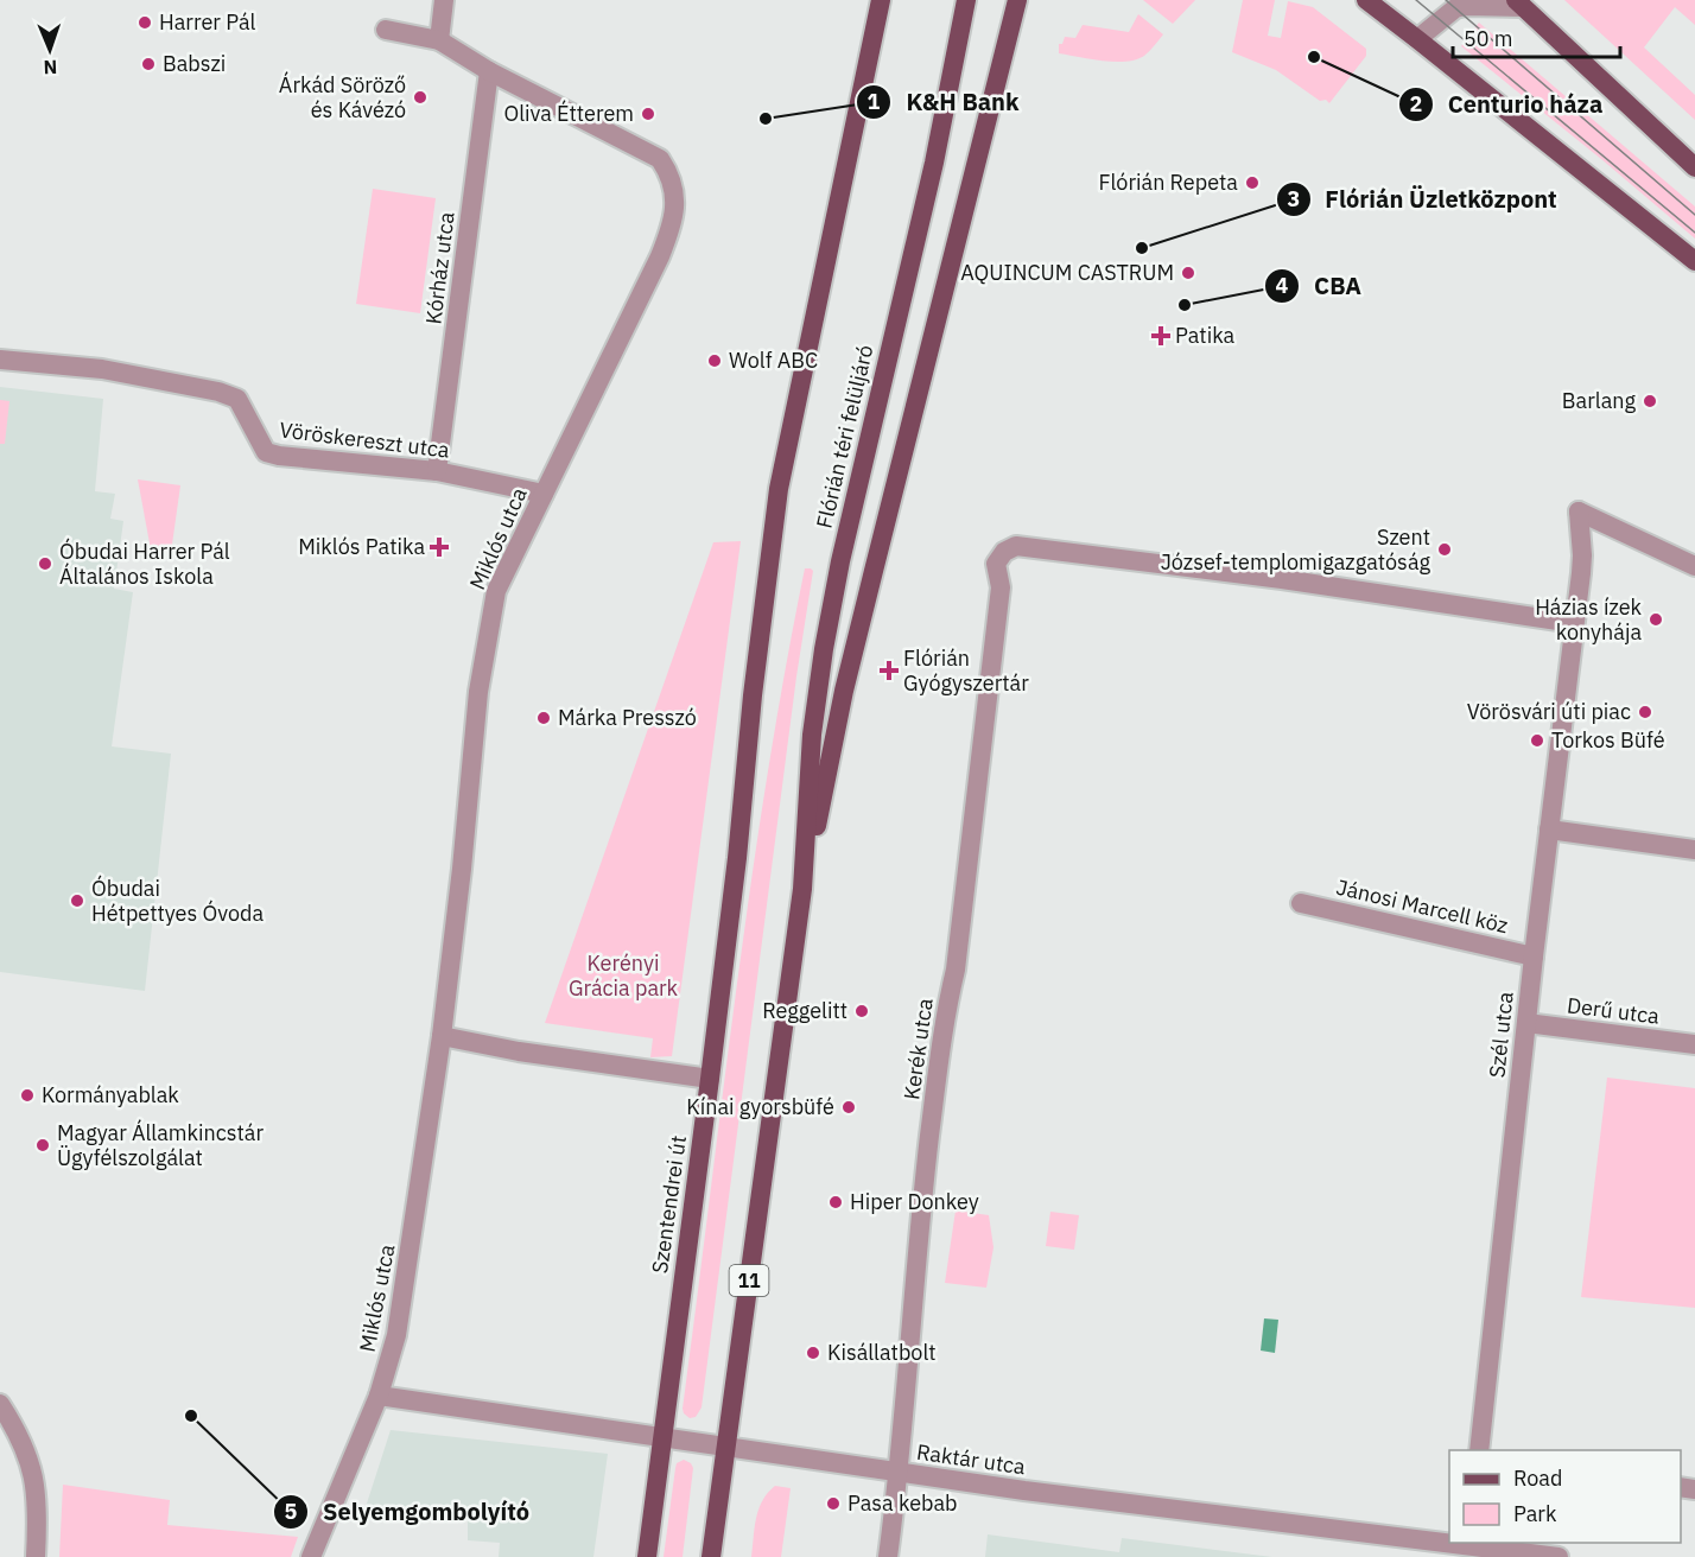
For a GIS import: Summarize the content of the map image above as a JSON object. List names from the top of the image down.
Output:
{
  "streets": {
    "main road": ["Flórián téri felüljáró", "Szentendrei út", "11"],
    "street": [
      "Kórház utca",
      "Vöröskereszt utca",
      "Miklós utca",
      "Jánosi Marcell köz",
      "Derű utca",
      "Szél utca",
      "Kerék utca",
      "Raktár utca"
    ]
  },
  "crossings": [
    ["Kórház utca", "Vöröskereszt utca"],
    ["Kórház utca", "Miklós utca"],
    ["Flórián téri felüljáró", "11"],
    ["Vöröskereszt utca", "Miklós utca"],
    ["Miklós utca", "Raktár utca"],
    ["Jánosi Marcell köz", "Szél utca"],
    ["Derű utca", "Szél utca"],
    ["Szél utca", "Kerék utca"],
    ["Kerék utca", "Raktár utca"],
    ["Szentendrei út", "Raktár utca"],
    ["11", "Raktár utca"]
  ],
  "parks": ["Kerényi Grácia park"],
  "places": {
    "other": [
      "Harrer Pál",
      "Centurio háza",
      "Babszi",
      "Árkád Söröző és Kávézó",
      "Oliva Étterem",
      "K&H Bank",
      "Flórián Repeta",
      "Flórián Üzletközpont",
      "AQUINCUM CASTRUM",
      "CBA",
      "Wolf ABC",
      "Barlang",
      "Szent József-templomigazgatóság",
      "Óbudai Harrer Pál Általános Iskola",
      "Házias ízek konyhája",
      "Vörösvári úti piac",
      "Márka Presszó",
      "Torkos Büfé",
      "Óbudai Hétpettyes Óvoda",
      "Reggelitt",
      "Kormányablak",
      "Kínai gyorsbüfé",
      "Magyar Államkincstár Ügyfélszolgálat",
      "Hiper Donkey",
      "Kisállatbolt",
      "Selyemgombolyító",
      "Pasa kebab"
    ],
    "health": ["Patika", "Miklós Patika", "Flórián Gyógyszertár"]
  },
  "legend": ["Road", "Park"],
  "scale_bar": "50 m",
  "north": "bottom"
}
